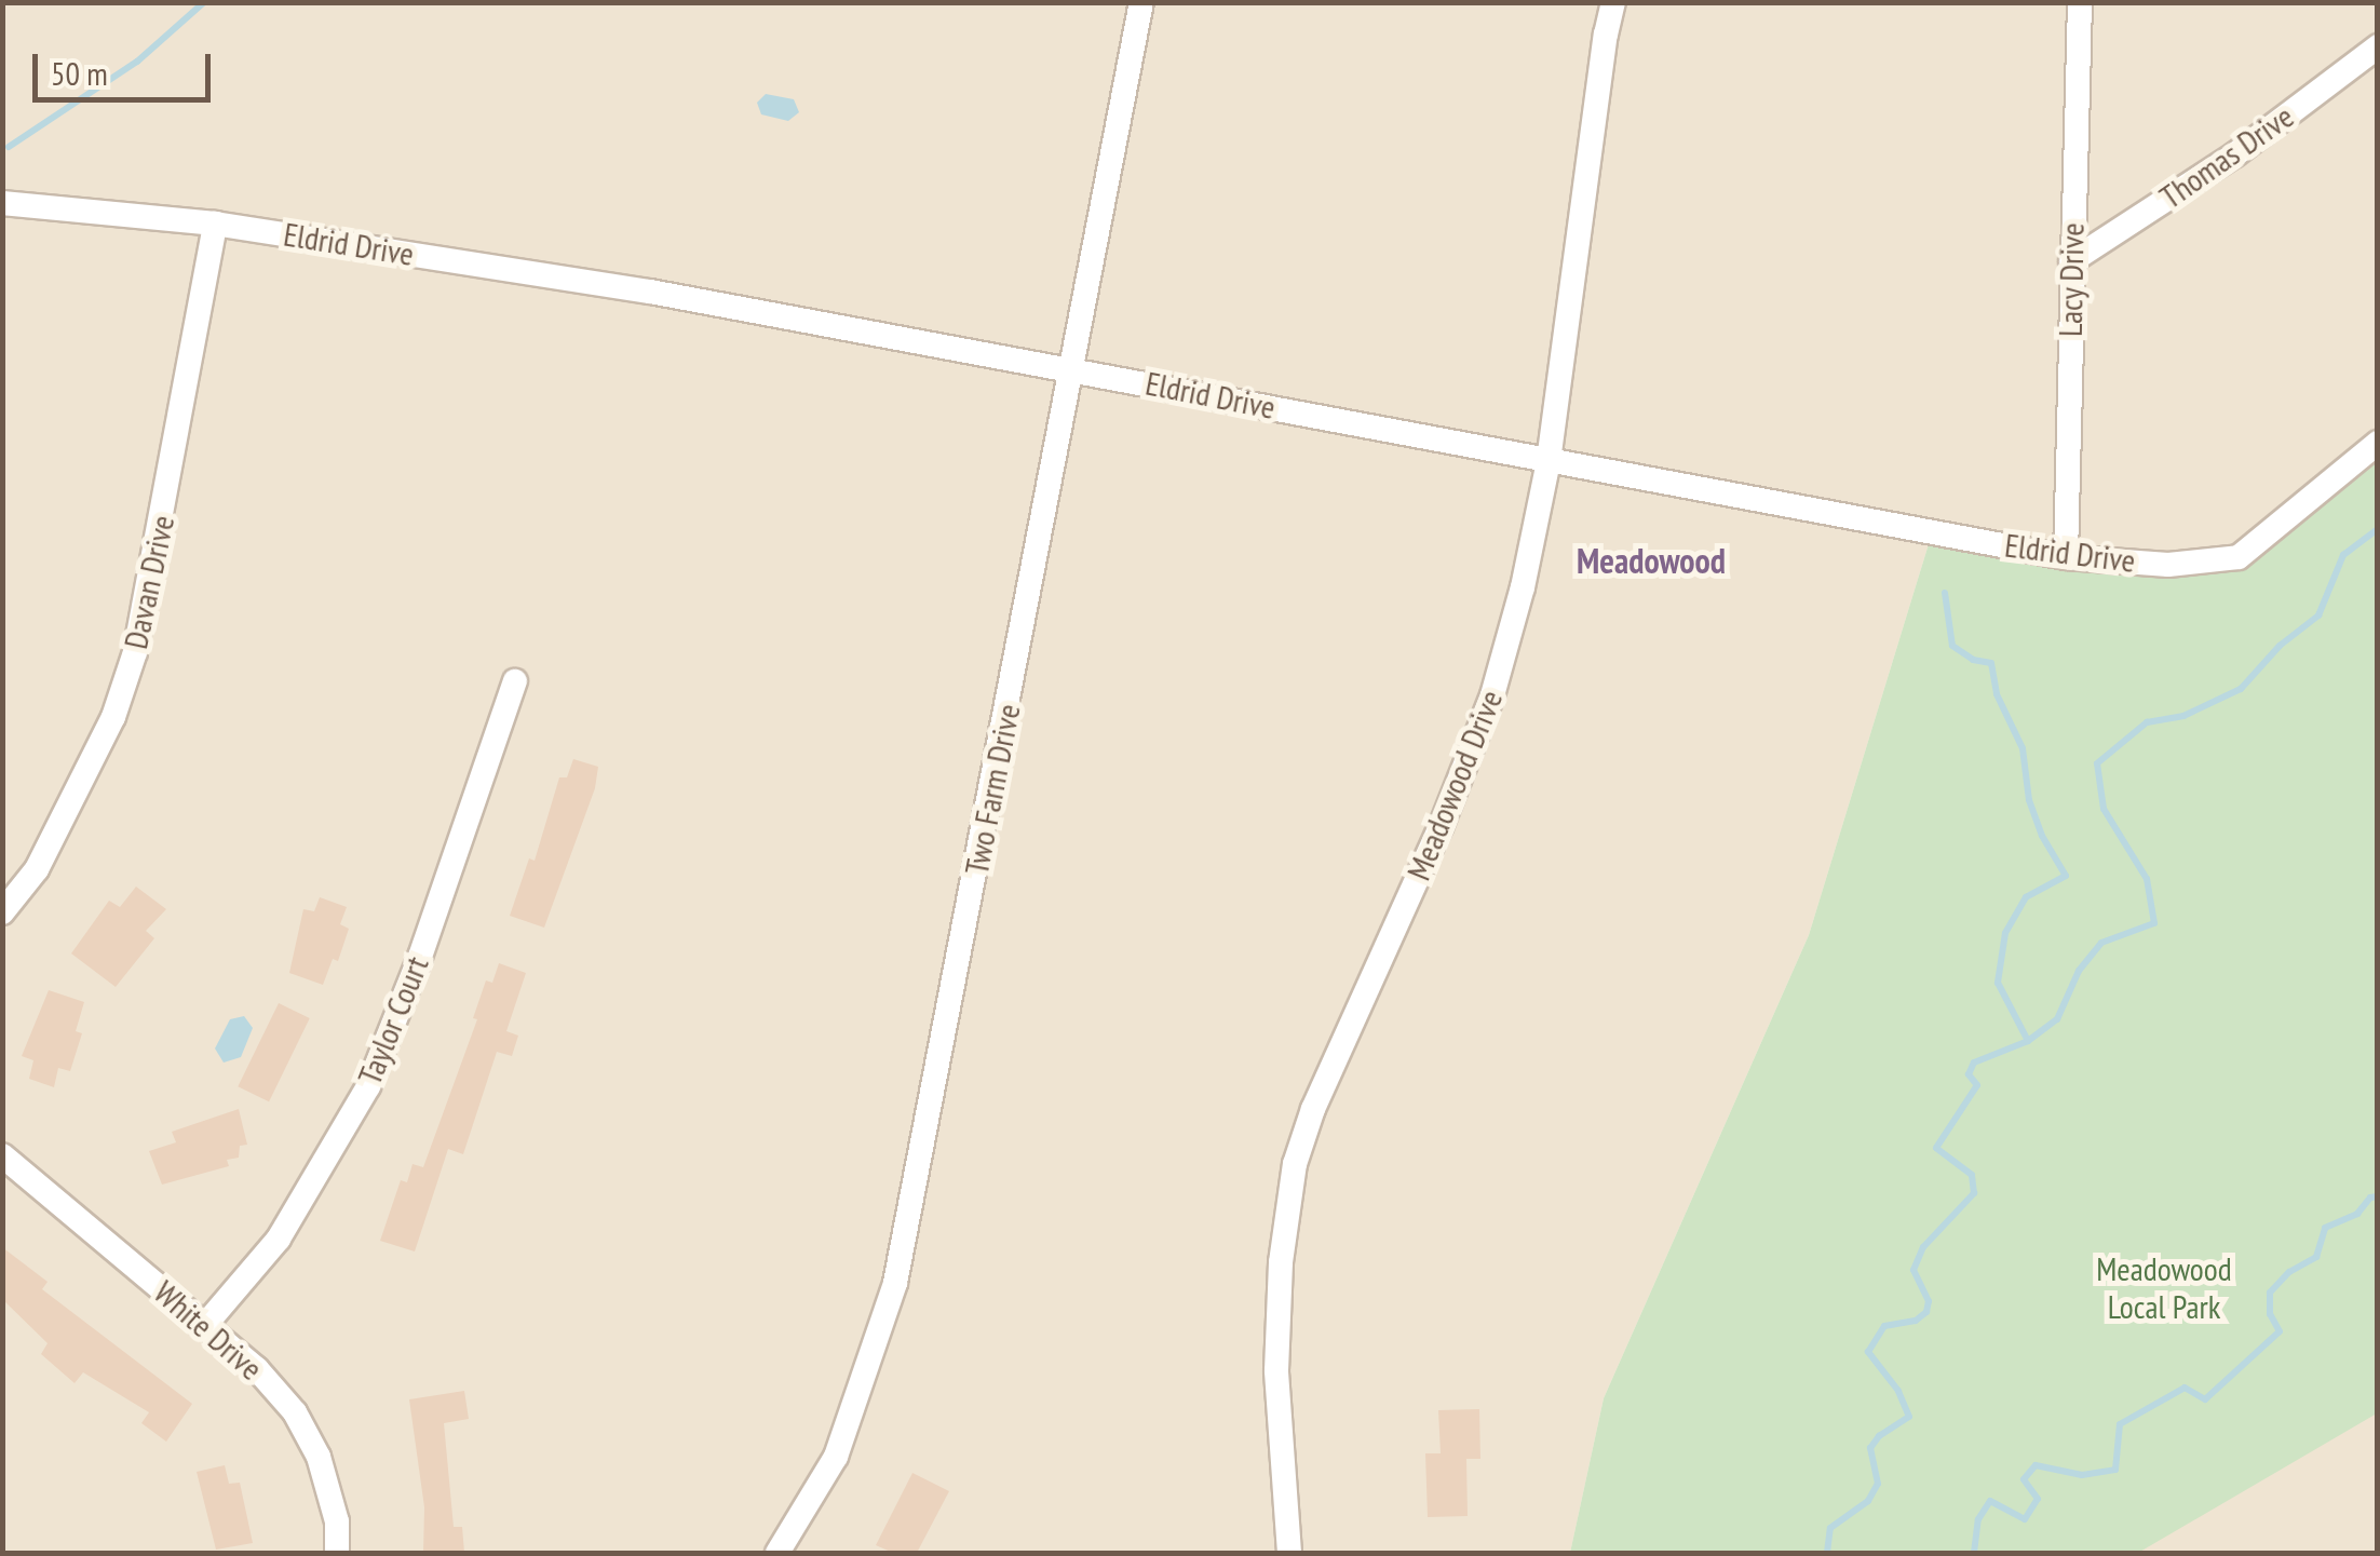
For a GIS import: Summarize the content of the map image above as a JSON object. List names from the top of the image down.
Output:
{
  "streets": {
    "street": [
      "Thomas Drive",
      "Eldrid Drive",
      "Lacy Drive",
      "Davan Drive",
      "Meadowood Drive",
      "Two Farm Drive",
      "Taylor Court",
      "White Drive"
    ]
  },
  "crossings": [
    ["Thomas Drive", "Lacy Drive"],
    ["Eldrid Drive", "Lacy Drive"],
    ["Eldrid Drive", "Davan Drive"],
    ["Eldrid Drive", "Meadowood Drive"],
    ["Eldrid Drive", "Two Farm Drive"],
    ["Taylor Court", "White Drive"]
  ],
  "districts": ["Meadowood"],
  "parks": ["Meadowood Local Park"],
  "scale_bar": "50 m"
}
